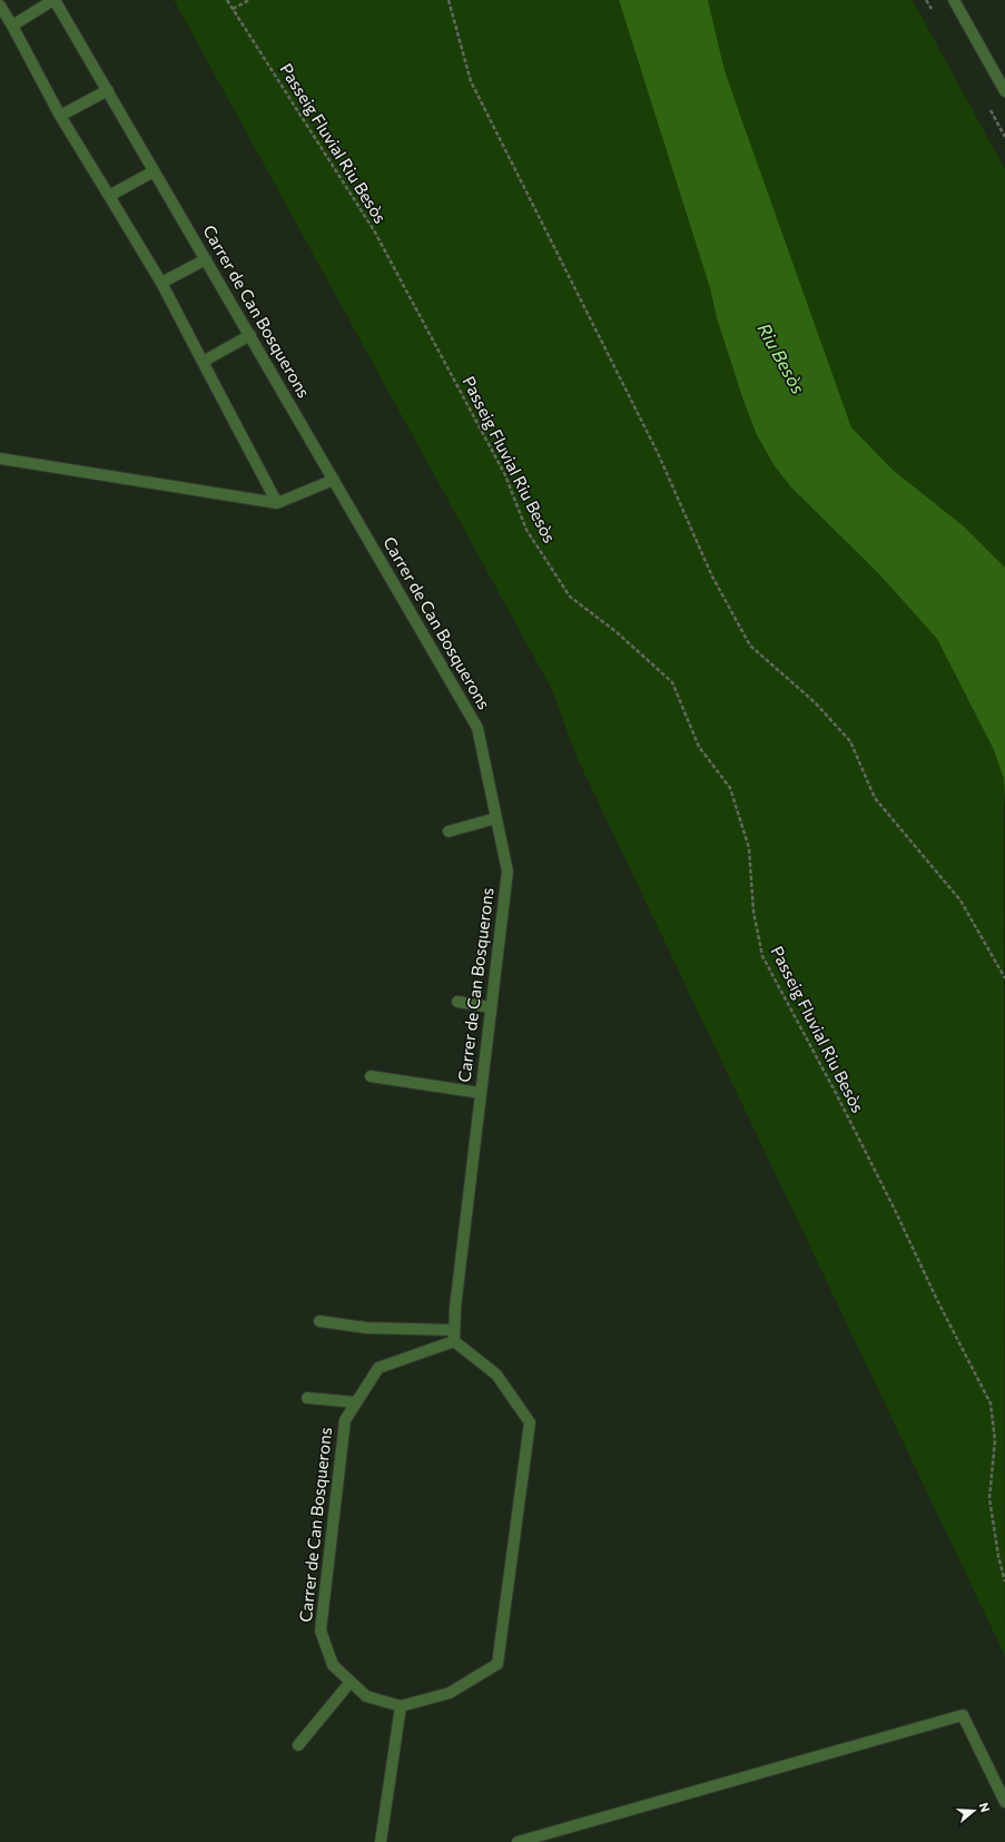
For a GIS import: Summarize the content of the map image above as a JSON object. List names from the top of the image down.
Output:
{
  "streets": {
    "street": ["Carrer de Can Bosquerons"],
    "path": ["Passeig Fluvial Riu Besòs"]
  },
  "water": ["Riu Besòs"],
  "north": "right"
}
